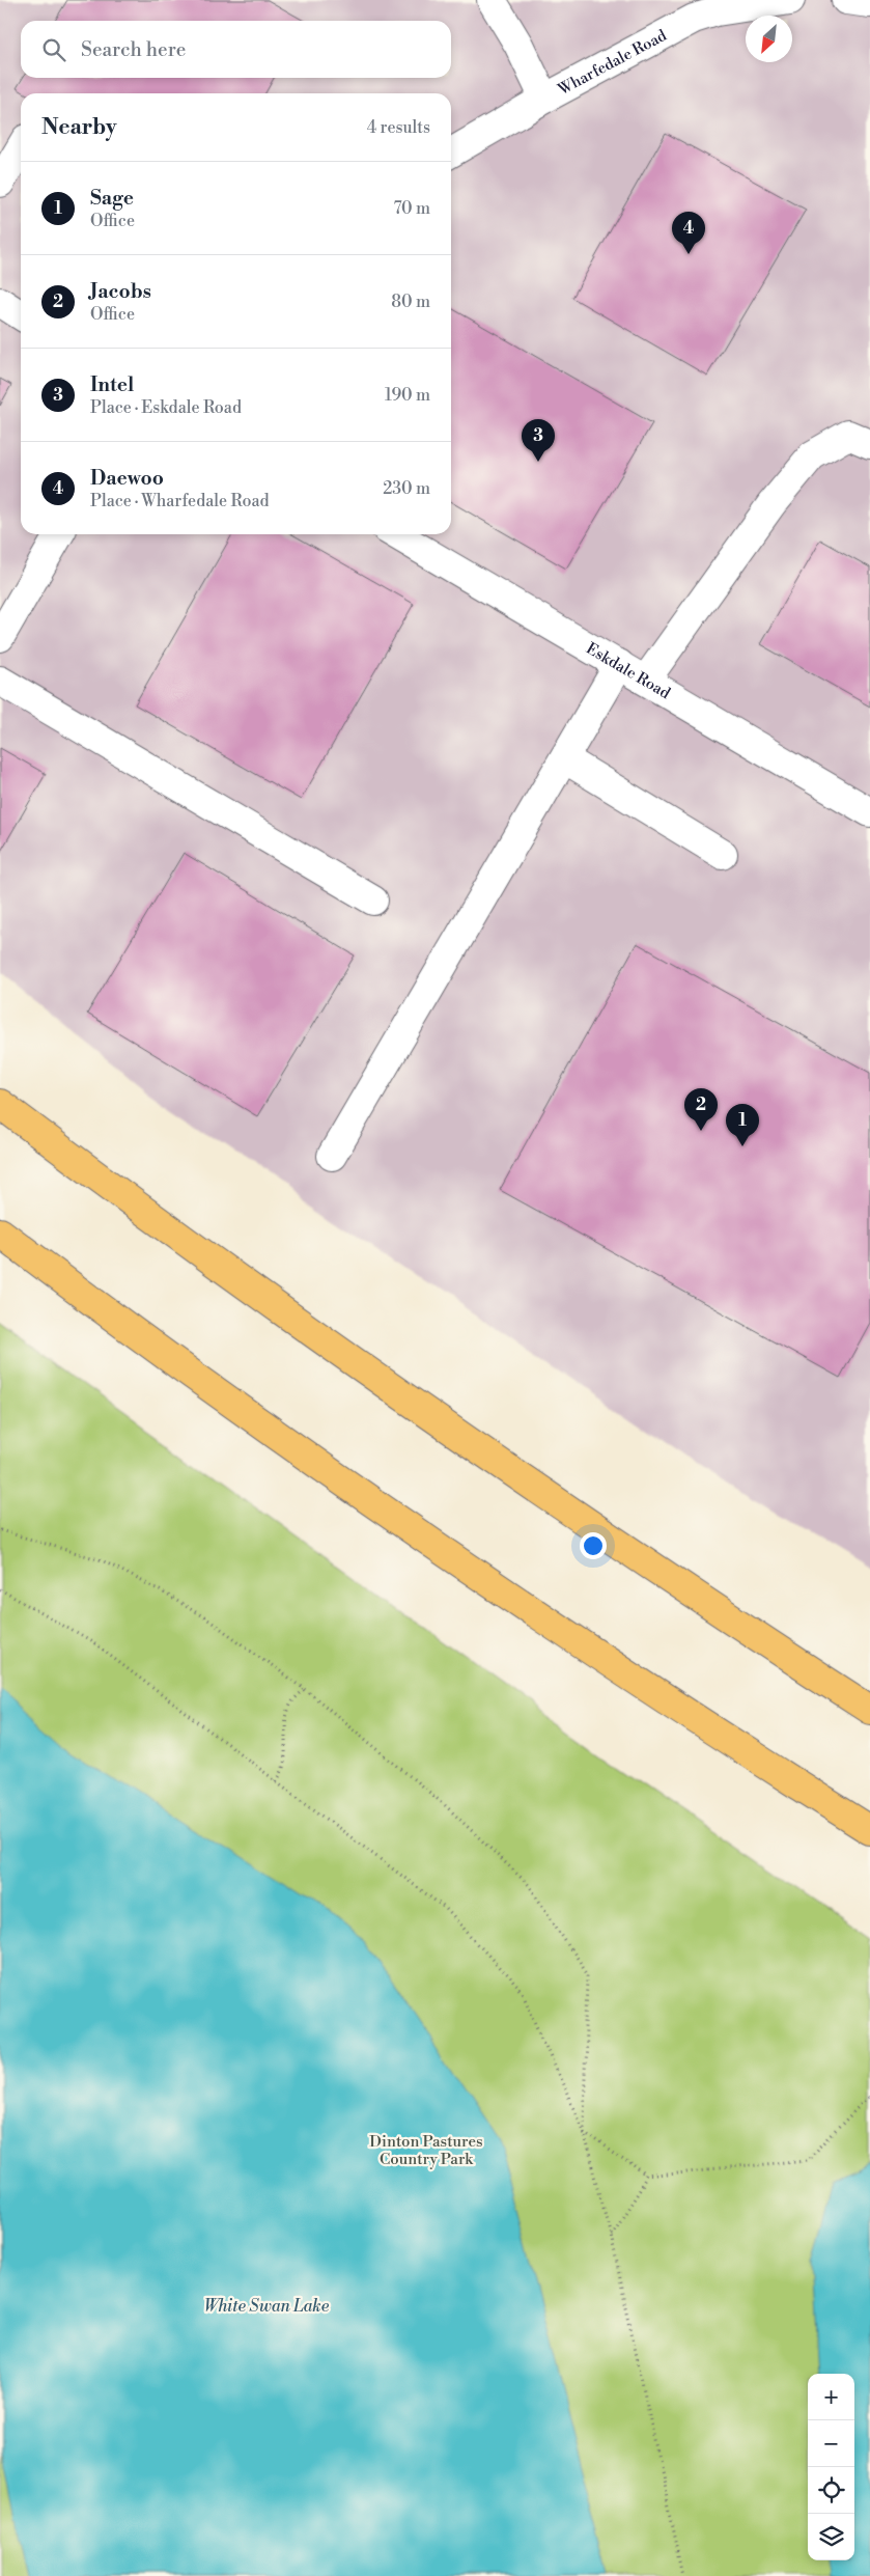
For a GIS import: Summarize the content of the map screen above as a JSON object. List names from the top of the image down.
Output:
{
  "streets": {
    "street": ["Wharfedale Road", "Eskdale Road"]
  },
  "water": ["White Swan Lake"],
  "parks": ["Dinton Pastures Country Park"],
  "north": "bottom left",
  "page": {
    "search": "Search here",
    "heading": ["Nearby", "4 results"],
    "list": [
      {
        "mark": "1",
        "name": "Sage",
        "note": "Office",
        "value": "70 m"
      },
      {
        "mark": "2",
        "name": "Jacobs",
        "note": "Office",
        "value": "80 m"
      },
      {
        "mark": "3",
        "name": "Intel",
        "note": "Place · Eskdale Road",
        "value": "190 m"
      },
      {
        "mark": "4",
        "name": "Daewoo",
        "note": "Place · Wharfedale Road",
        "value": "230 m"
      }
    ],
    "pins": [
      "4",
      "3",
      "2",
      "1"
    ],
    "map_buttons": ["+", "−"]
  }
}
